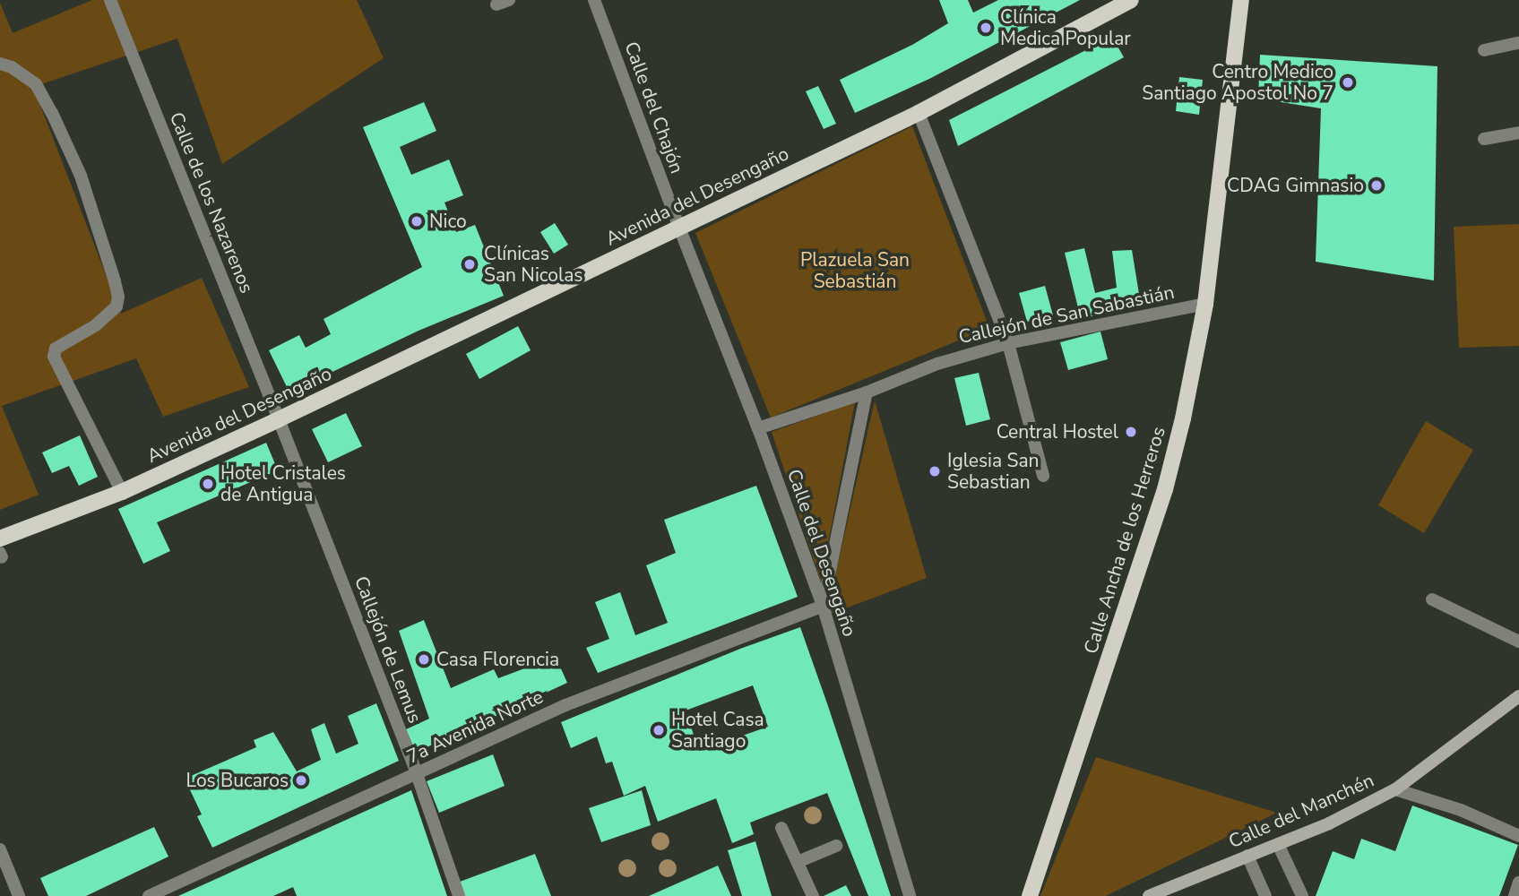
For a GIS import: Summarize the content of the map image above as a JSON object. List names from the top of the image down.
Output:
{
  "streets": {
    "main road": ["Avenida del Desengaño", "Calle Ancha de los Herreros"],
    "street": [
      "Calle del Chajón",
      "Calle de los Nazarenos",
      "Callejón de San Sabastián",
      "Calle del Desengaño",
      "Callejón de Lemus",
      "7a Avenida Norte",
      "Calle del Manchén"
    ]
  },
  "crossings": [
    ["Calle del Chajón", "Avenida del Desengaño"],
    ["Calle del Chajón", "Calle del Desengaño"],
    ["Avenida del Desengaño", "Calle de los Nazarenos"],
    ["Avenida del Desengaño", "Calle del Desengaño"],
    ["Avenida del Desengaño", "Callejón de Lemus"],
    ["Calle de los Nazarenos", "Callejón de Lemus"],
    ["Callejón de San Sabastián", "Calle Ancha de los Herreros"],
    ["Callejón de San Sabastián", "Calle del Desengaño"],
    ["Calle del Desengaño", "7a Avenida Norte"],
    ["Callejón de Lemus", "7a Avenida Norte"]
  ],
  "parks": ["Plazuela San Sebastián"],
  "places": [
    "Clínica Medica Popular",
    "Centro Medico Santiago Apostol No 7",
    "CDAG Gimnasio",
    "Nico",
    "Clínicas San Nicolas",
    "Central Hostel",
    "Iglesia San Sebastian",
    "Hotel Cristales de Antigua",
    "Casa Florencia",
    "Hotel Casa Santiago",
    "Los Bucaros"
  ]
}
